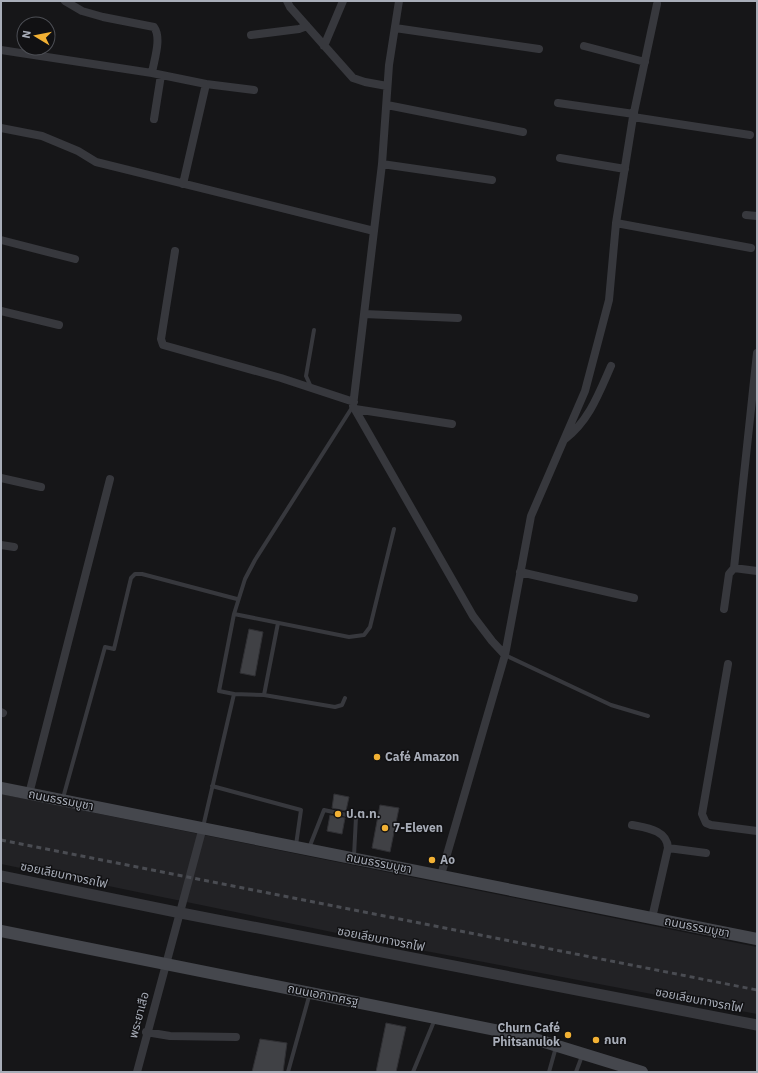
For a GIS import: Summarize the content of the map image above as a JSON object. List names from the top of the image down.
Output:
{
  "streets": {
    "main road": ["ถนนธรรมบูชา", "ถนนเอกาทศรฐ"],
    "street": ["ซอยเลียบทางรถไฟ", "พระยาเสือ"]
  },
  "crossings": [
    ["ถนนธรรมบูชา", "พระยาเสือ"],
    ["ซอยเลียบทางรถไฟ", "พระยาเสือ"],
    ["ถนนเอกาทศรฐ", "พระยาเสือ"]
  ],
  "places": [
    "Café Amazon",
    "ป.ต.ท.",
    "7-Eleven",
    "Ao",
    "Churn Café Phitsanulok",
    "กนก"
  ],
  "north": "left"
}
